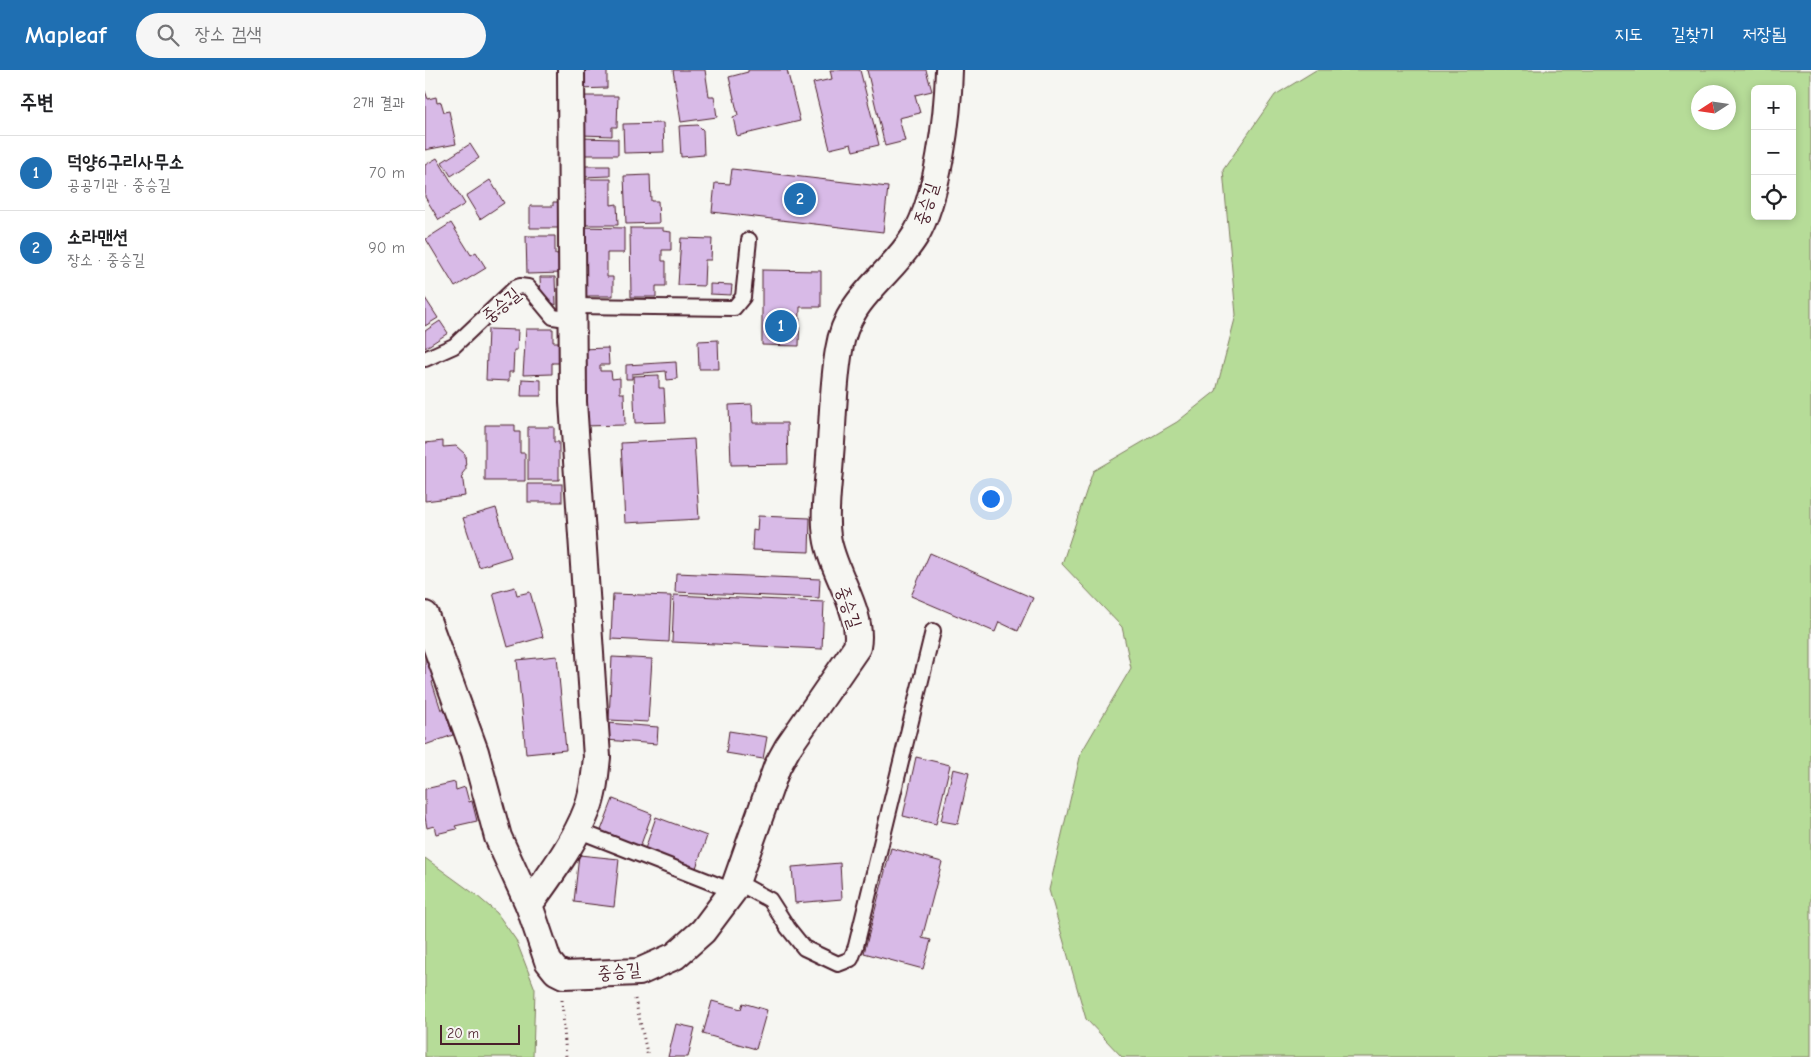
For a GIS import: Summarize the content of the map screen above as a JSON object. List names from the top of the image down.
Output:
{
  "streets": {
    "street": ["중승길"]
  },
  "scale_bar": "20 m",
  "north": "left",
  "page": {
    "header": "Mapleaf",
    "search": "장소 검색",
    "nav": ["지도", "길찾기", "저장됨"],
    "heading": ["주변", "2개 결과"],
    "map_buttons": ["+", "−"],
    "list": [
      {
        "mark": "1",
        "name": "덕양6구리사무소",
        "note": "공공기관 · 중승길",
        "value": "70 m"
      },
      {
        "mark": "2",
        "name": "소라맨션",
        "note": "장소 · 중승길",
        "value": "90 m"
      }
    ],
    "pins": ["2", "1"],
    "scale": "20 m"
  }
}
